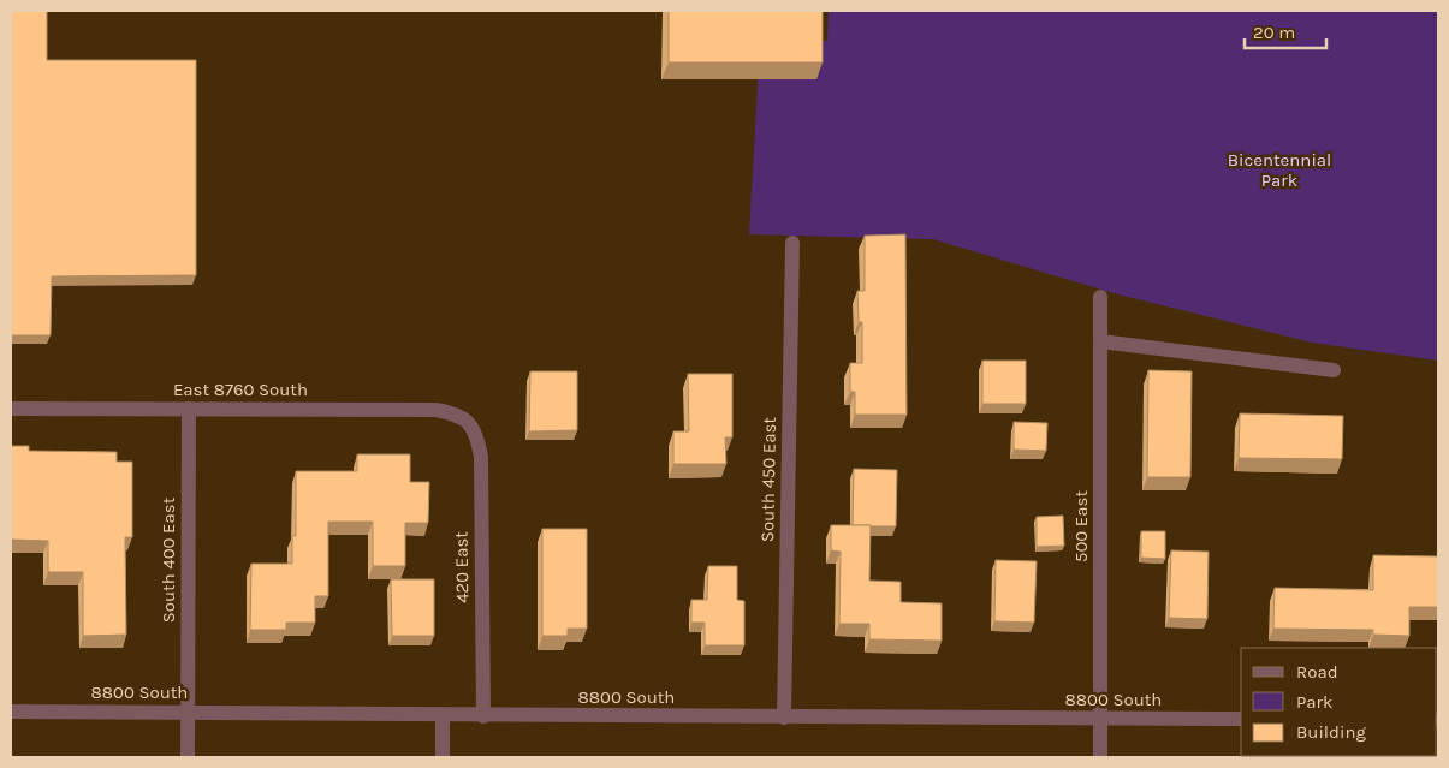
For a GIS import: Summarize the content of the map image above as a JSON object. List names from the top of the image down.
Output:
{
  "streets": {
    "street": [
      "East 8760 South",
      "South 450 East",
      "500 East",
      "South 400 East",
      "420 East",
      "8800 South"
    ]
  },
  "crossings": [
    ["East 8760 South", "South 400 East"],
    ["East 8760 South", "420 East"],
    ["South 450 East", "8800 South"],
    ["500 East", "8800 South"],
    ["South 400 East", "8800 South"],
    ["420 East", "8800 South"]
  ],
  "parks": ["Bicentennial Park"],
  "legend": ["Road", "Park", "Building"],
  "scale_bar": "20 m"
}
